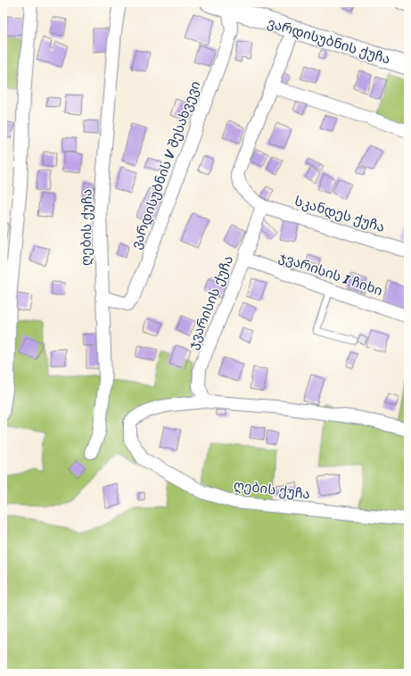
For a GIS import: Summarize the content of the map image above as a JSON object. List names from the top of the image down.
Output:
{
  "streets": {
    "street": [
      "ვარდისუბნის ქუჩა",
      "ვარდისუბნის V შესახვევი",
      "სკანდეს ქუჩა",
      "ღების ქუჩა",
      "ჯვარისის I ჩიხი",
      "ჯვარისის ქუჩა"
    ]
  },
  "crossings": [
    ["ვარდისუბნის ქუჩა", "ვარდისუბნის V შესახვევი"],
    ["ვარდისუბნის V შესახვევი", "ღების ქუჩა"],
    ["სკანდეს ქუჩა", "ჯვარისის ქუჩა"],
    ["ღების ქუჩა", "ჯვარისის ქუჩა"],
    ["ჯვარისის I ჩიხი", "ჯვარისის ქუჩა"]
  ]
}
